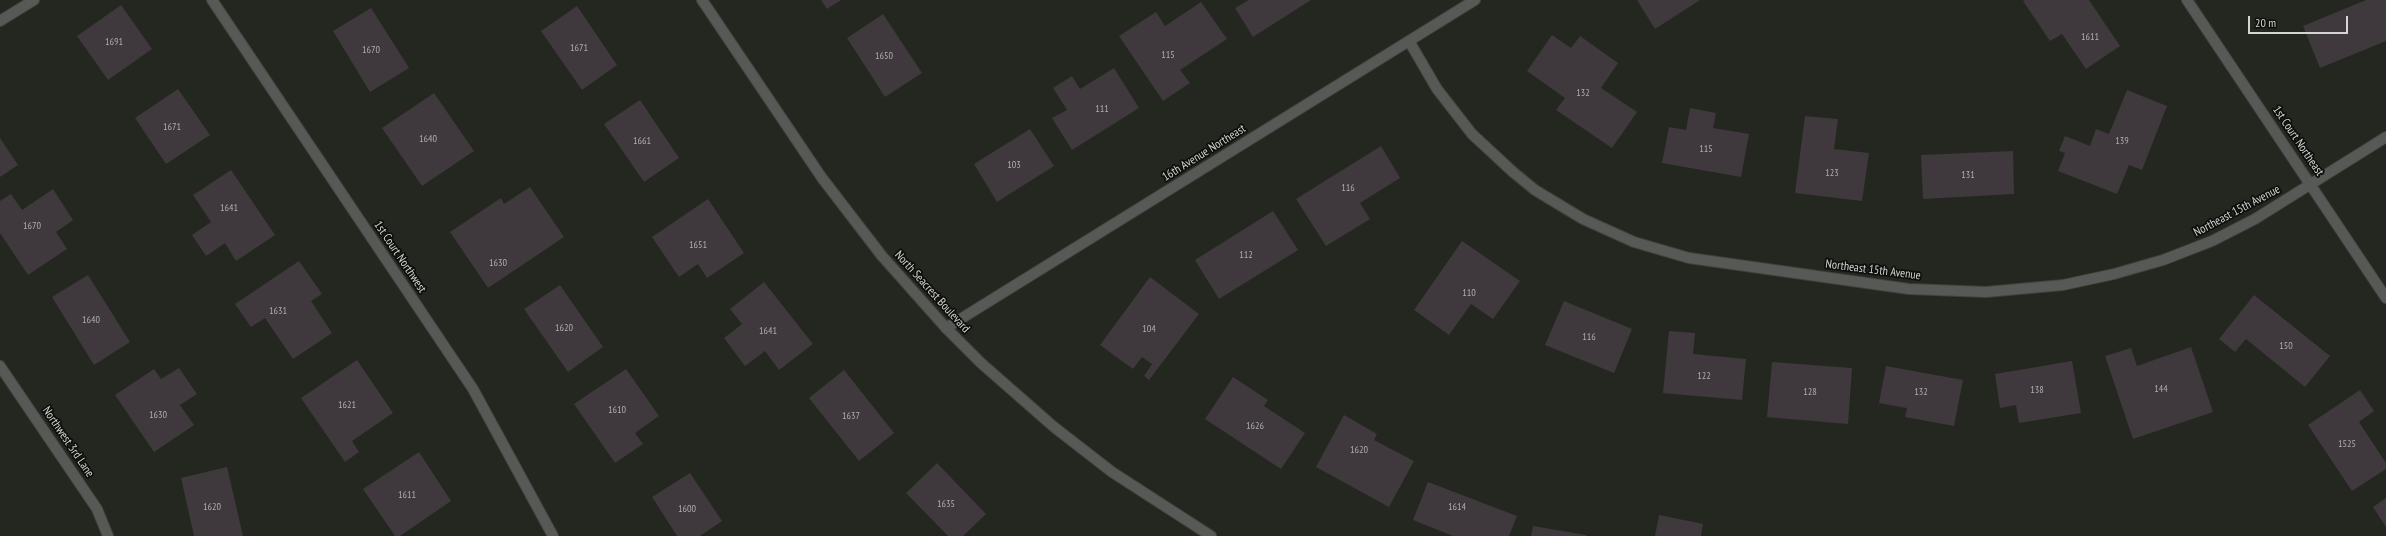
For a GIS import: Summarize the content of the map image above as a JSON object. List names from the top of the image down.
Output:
{
  "streets": {
    "street": [
      "1st Court Northeast",
      "16th Avenue Northeast",
      "Northeast 15th Avenue",
      "1st Court Northwest",
      "North Seacrest Boulevard",
      "Northwest 3rd Lane"
    ]
  },
  "crossings": [
    ["1st Court Northeast", "Northeast 15th Avenue"],
    ["16th Avenue Northeast", "Northeast 15th Avenue"],
    ["16th Avenue Northeast", "North Seacrest Boulevard"]
  ],
  "house_numbers": [
    "1611",
    "1691",
    "1671",
    "1670",
    "115",
    "1650",
    "132",
    "111",
    "1671",
    "1640",
    "1661",
    "139",
    "115",
    "103",
    "123",
    "131",
    "116",
    "1641",
    "1670",
    "1651",
    "112",
    "1630",
    "110",
    "1631",
    "1640",
    "1620",
    "104",
    "1641",
    "116",
    "150",
    "122",
    "144",
    "138",
    "128",
    "132",
    "1621",
    "1610",
    "1630",
    "1637",
    "1626",
    "1525",
    "1620",
    "1611",
    "1635",
    "1620",
    "1614",
    "1600"
  ],
  "scale_bar": "20 m"
}
